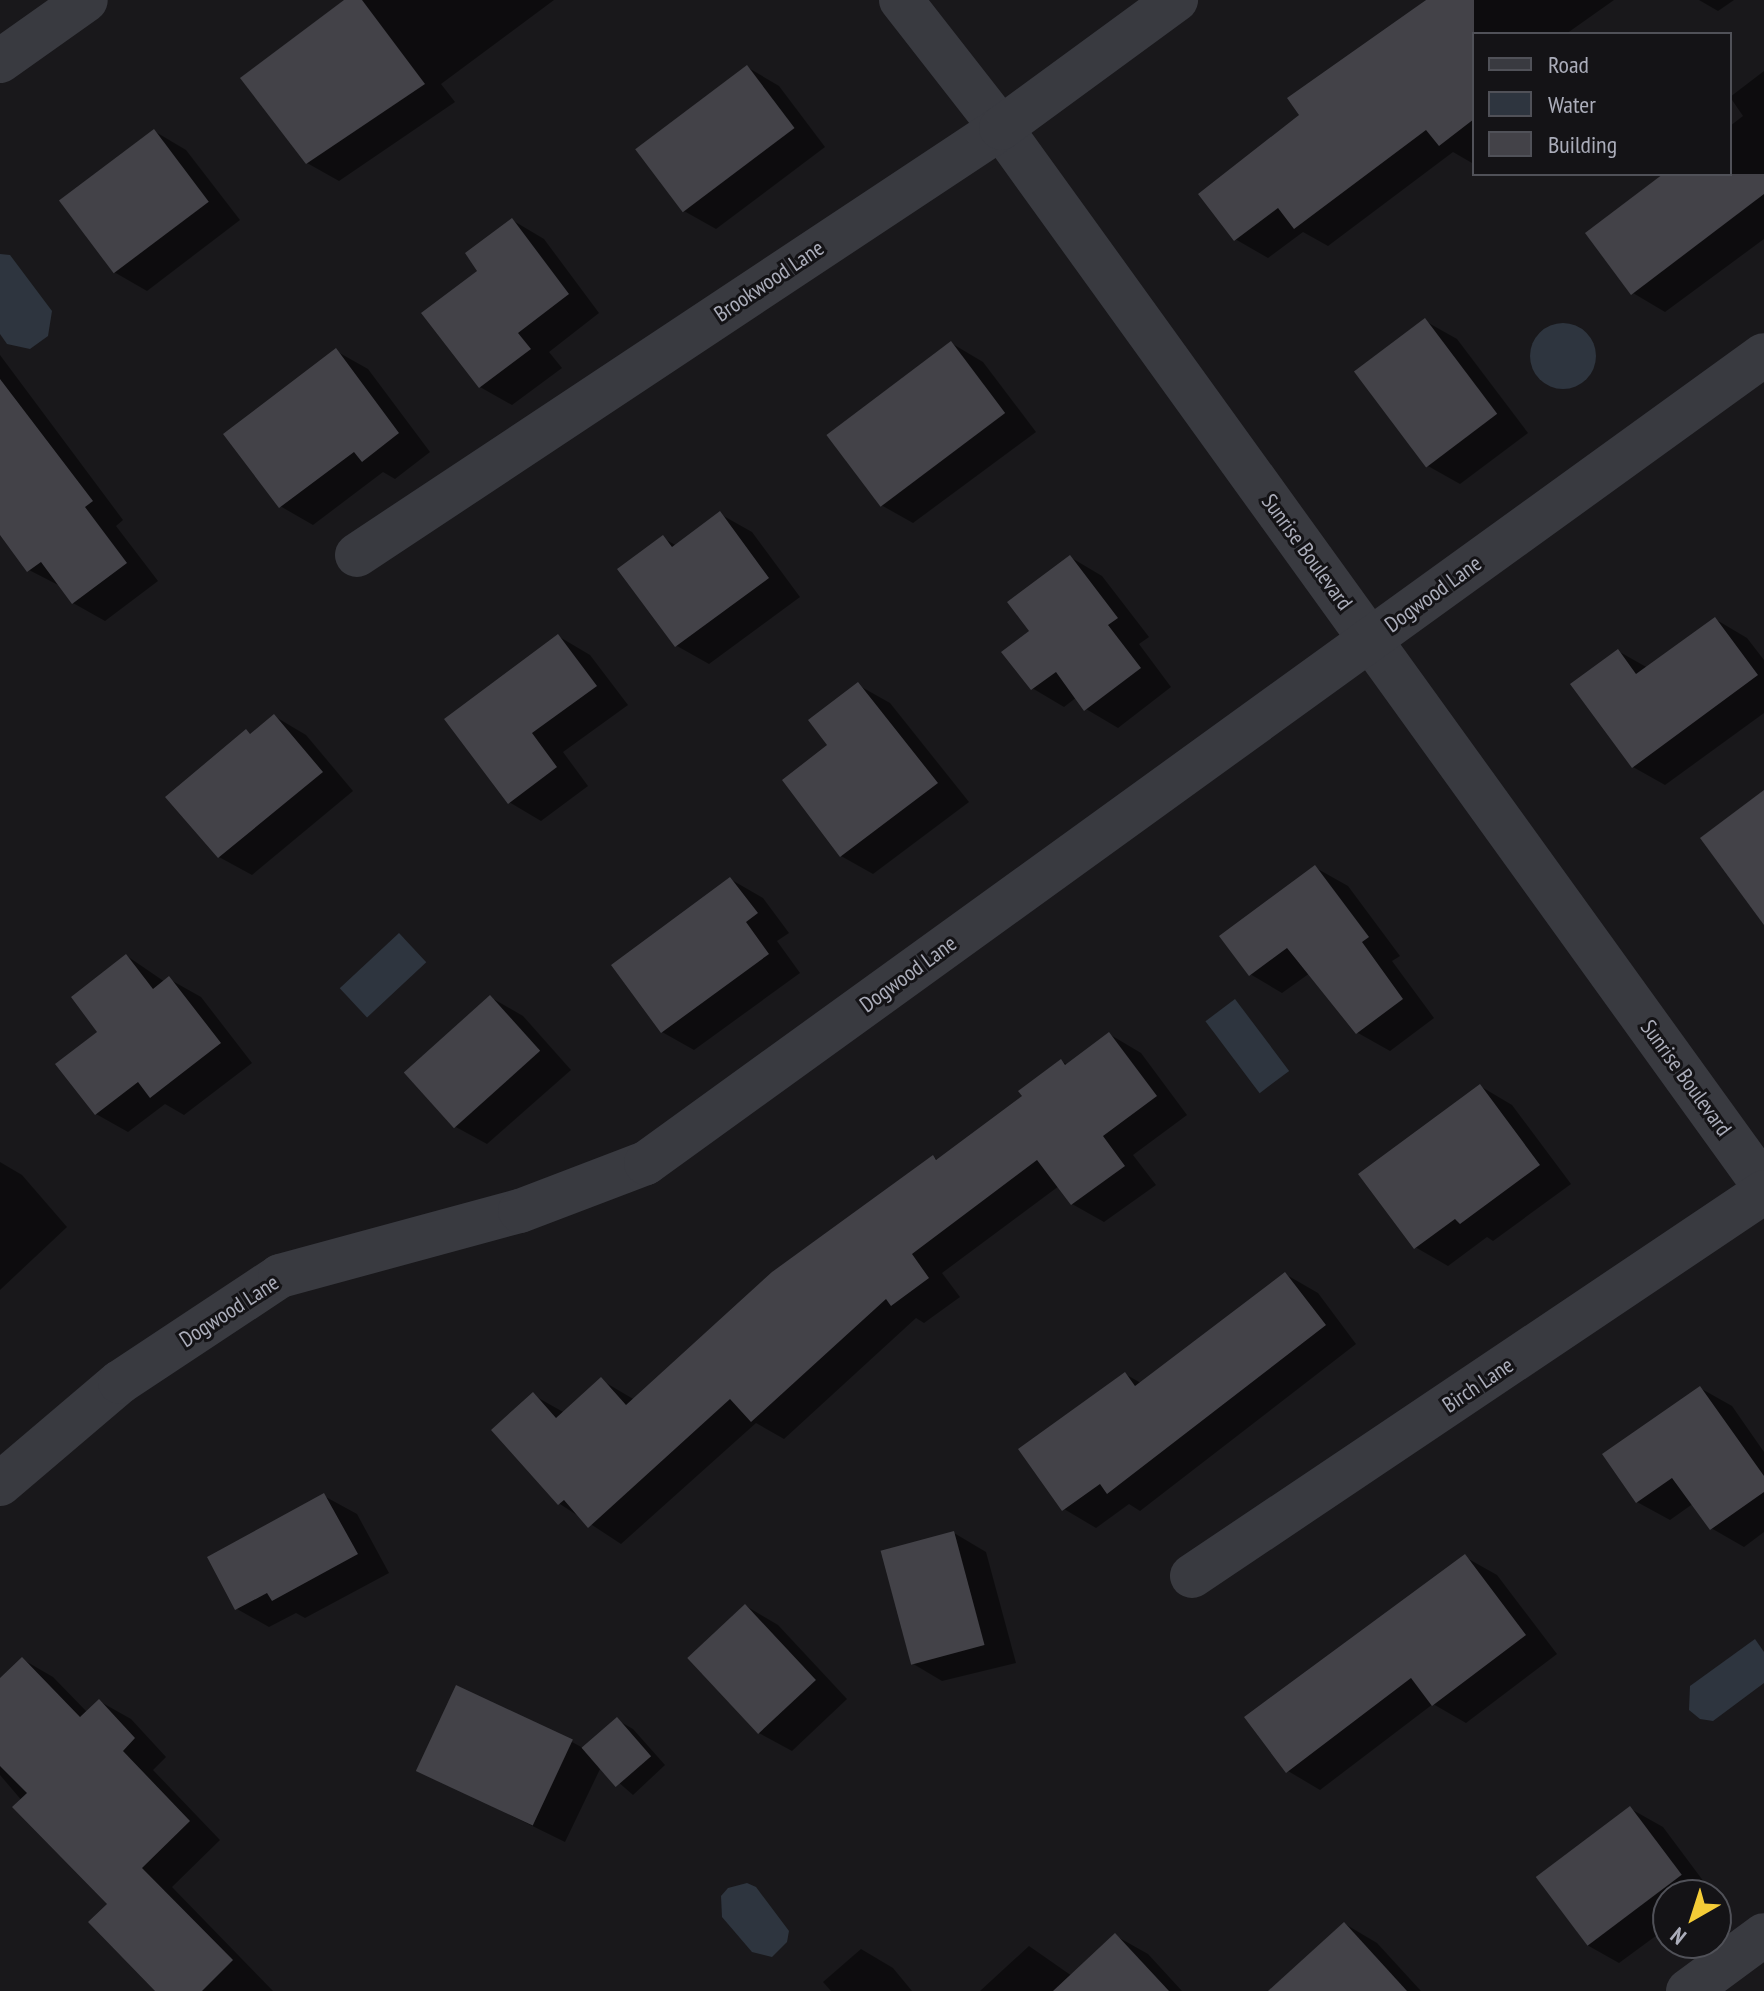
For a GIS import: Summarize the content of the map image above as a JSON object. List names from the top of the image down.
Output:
{
  "streets": {
    "street": [
      "Brookwood Lane",
      "Sunrise Boulevard",
      "Dogwood Lane",
      "Birch Lane"
    ]
  },
  "crossings": [
    ["Brookwood Lane", "Sunrise Boulevard"],
    ["Sunrise Boulevard", "Dogwood Lane"]
  ],
  "legend": ["Road", "Water", "Building"],
  "north": "bottom left"
}
